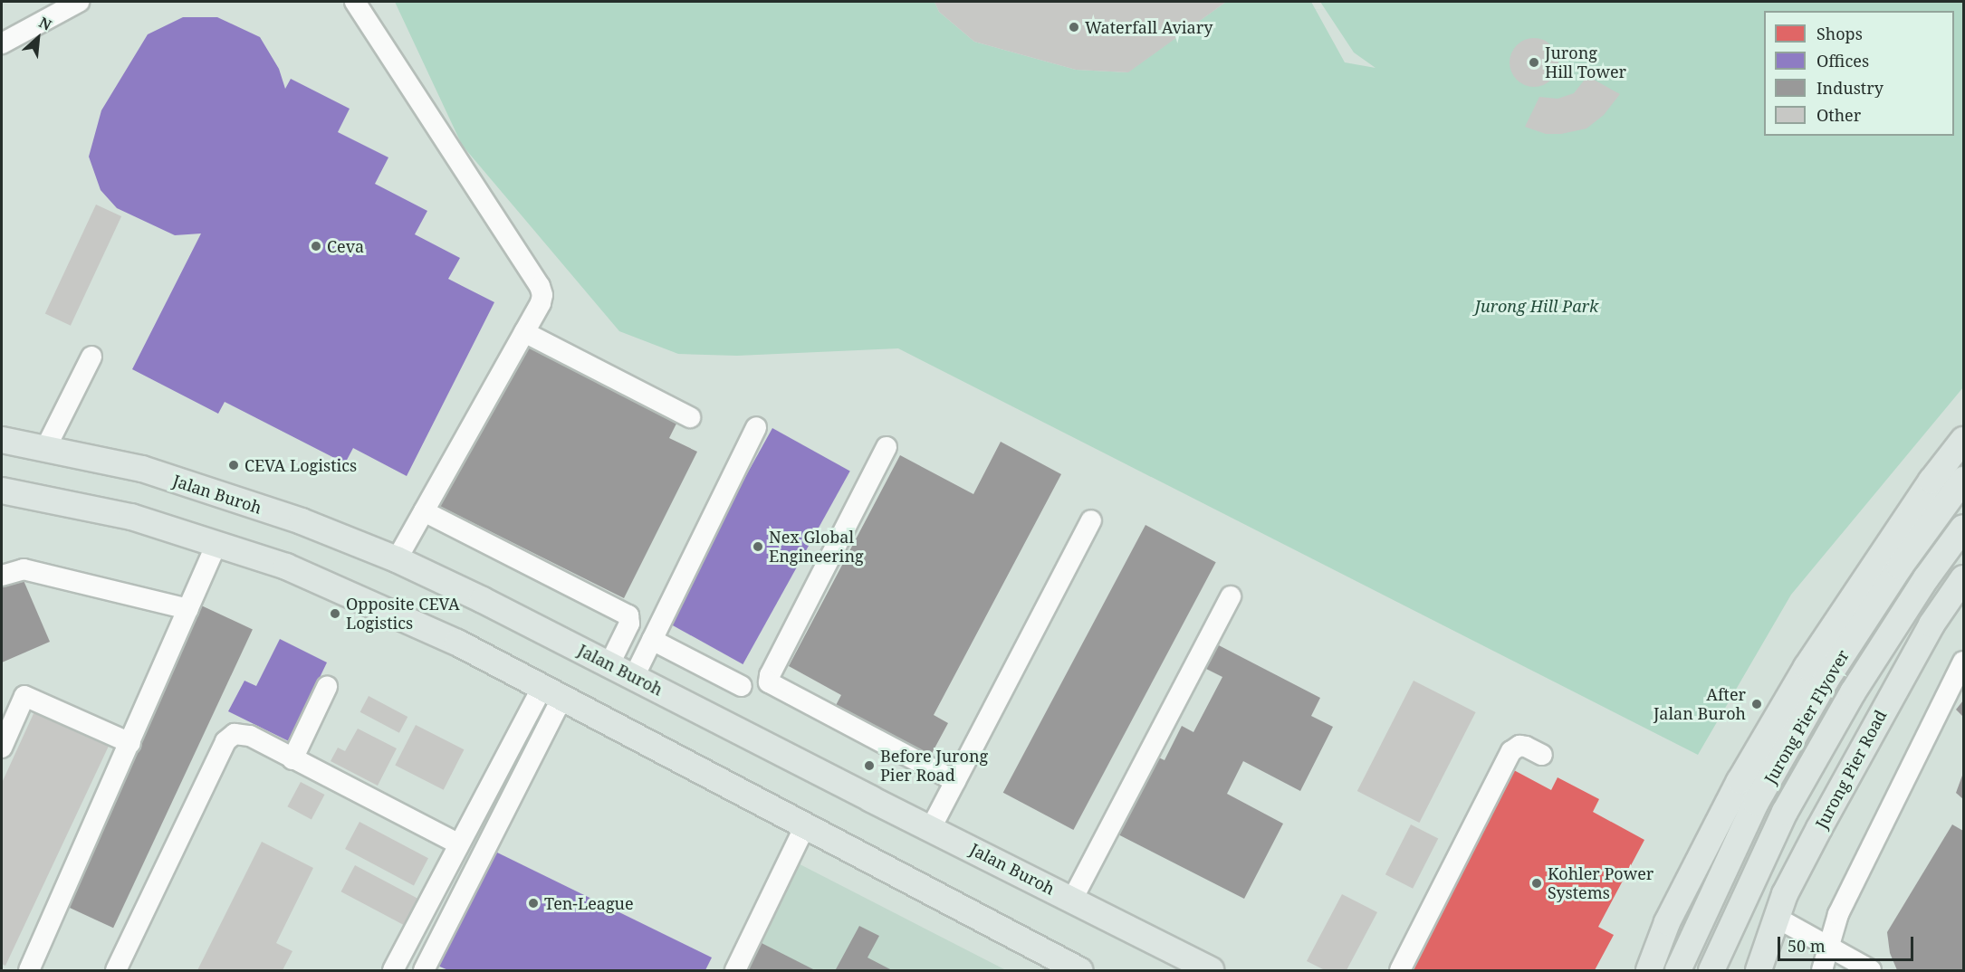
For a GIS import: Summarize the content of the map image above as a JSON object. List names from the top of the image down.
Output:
{
  "streets": {
    "main road": ["Jalan Buroh", "Jurong Pier Flyover", "Jurong Pier Road"]
  },
  "parks": ["Jurong Hill Park"],
  "places": [
    "Waterfall Aviary",
    "Jurong Hill Tower",
    "Ceva",
    "CEVA Logistics",
    "Nex Global Engineering",
    "Opposite CEVA Logistics",
    "After Jalan Buroh",
    "Before Jurong Pier Road",
    "Kohler Power Systems",
    "Ten-League"
  ],
  "legend": [
    "Shops",
    "Offices",
    "Industry",
    "Other"
  ],
  "scale_bar": "50 m",
  "north": "top right"
}
